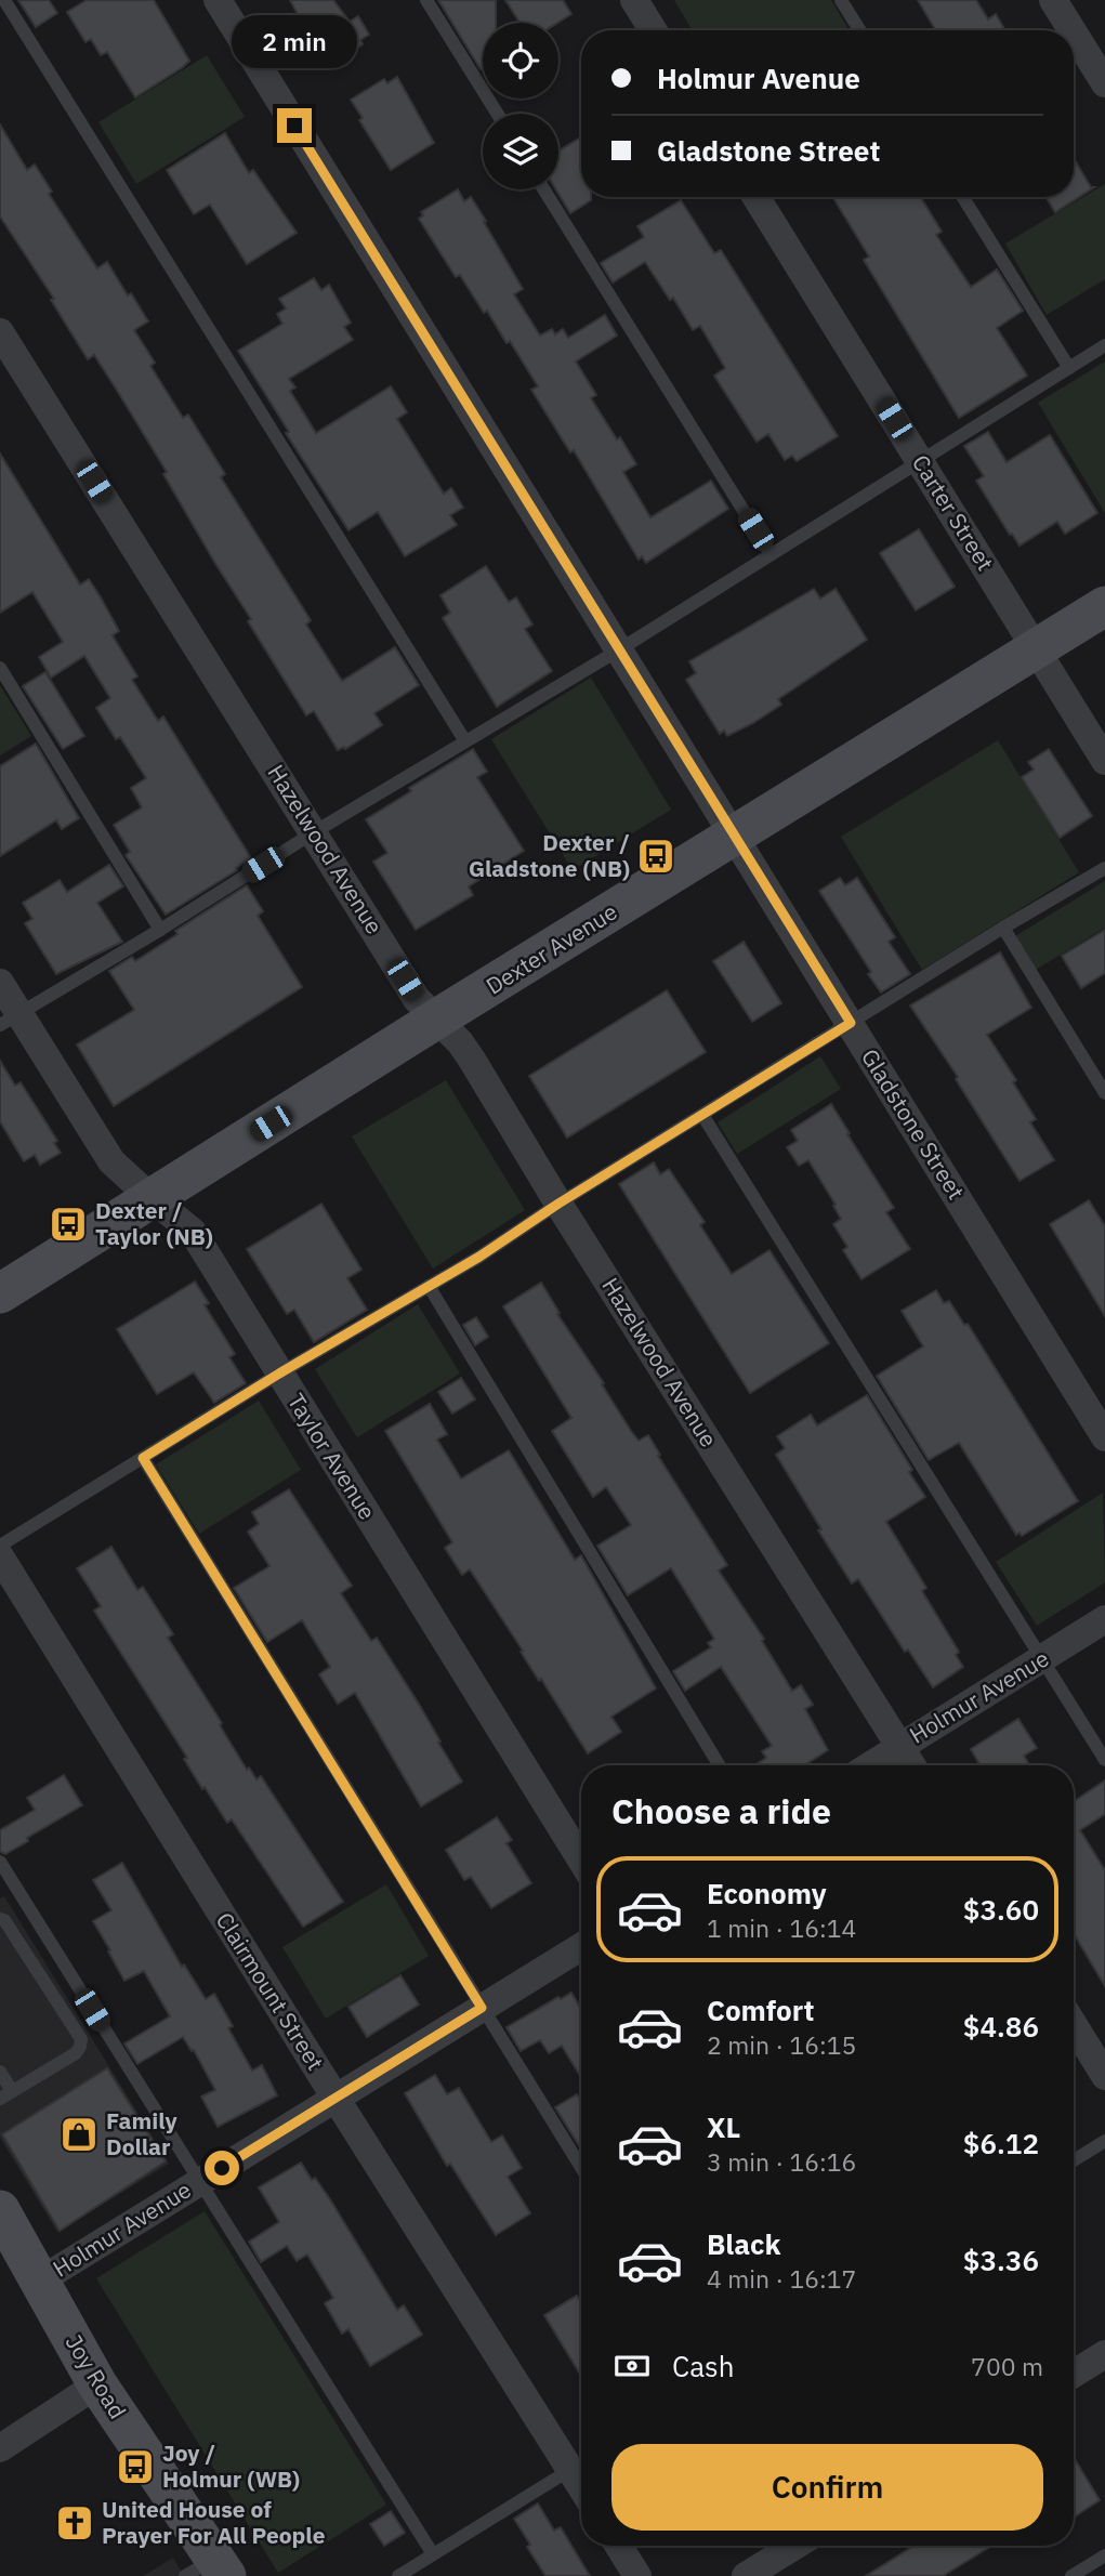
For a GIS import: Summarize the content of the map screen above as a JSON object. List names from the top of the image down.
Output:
{
  "streets": {
    "street": [
      "Carter Street",
      "Hazelwood Avenue",
      "Dexter Avenue",
      "Gladstone Street",
      "Taylor Avenue",
      "Holmur Avenue",
      "Clairmount Street",
      "Joy Road"
    ]
  },
  "crossings": [
    ["Carter Street", "Dexter Avenue"],
    ["Hazelwood Avenue", "Dexter Avenue"],
    ["Hazelwood Avenue", "Holmur Avenue"],
    ["Dexter Avenue", "Gladstone Street"],
    ["Dexter Avenue", "Taylor Avenue"],
    ["Holmur Avenue", "Clairmount Street"],
    ["Holmur Avenue", "Joy Road"]
  ],
  "places": {
    "bus stop": ["Dexter / Gladstone (NB)", "Dexter / Taylor (NB)", "Joy / Holmur (WB)"],
    "shop": ["Family Dollar"],
    "church": ["United House of Prayer For All People"]
  },
  "page": {
    "bubble": "2 min",
    "banner": ["Holmur Avenue", "Gladstone Street"],
    "heading": "Choose a ride",
    "list": [
      {
        "name": "Economy",
        "note": "1 min · 16:14",
        "value": "$3.60"
      },
      {
        "name": "Comfort",
        "note": "2 min · 16:15",
        "value": "$4.86"
      },
      {
        "name": "XL",
        "note": "3 min · 16:16",
        "value": "$6.12"
      },
      {
        "name": "Black",
        "note": "4 min · 16:17",
        "value": "$3.36"
      }
    ],
    "pay": ["Cash", "700 m"],
    "buttons": "Confirm"
  }
}
